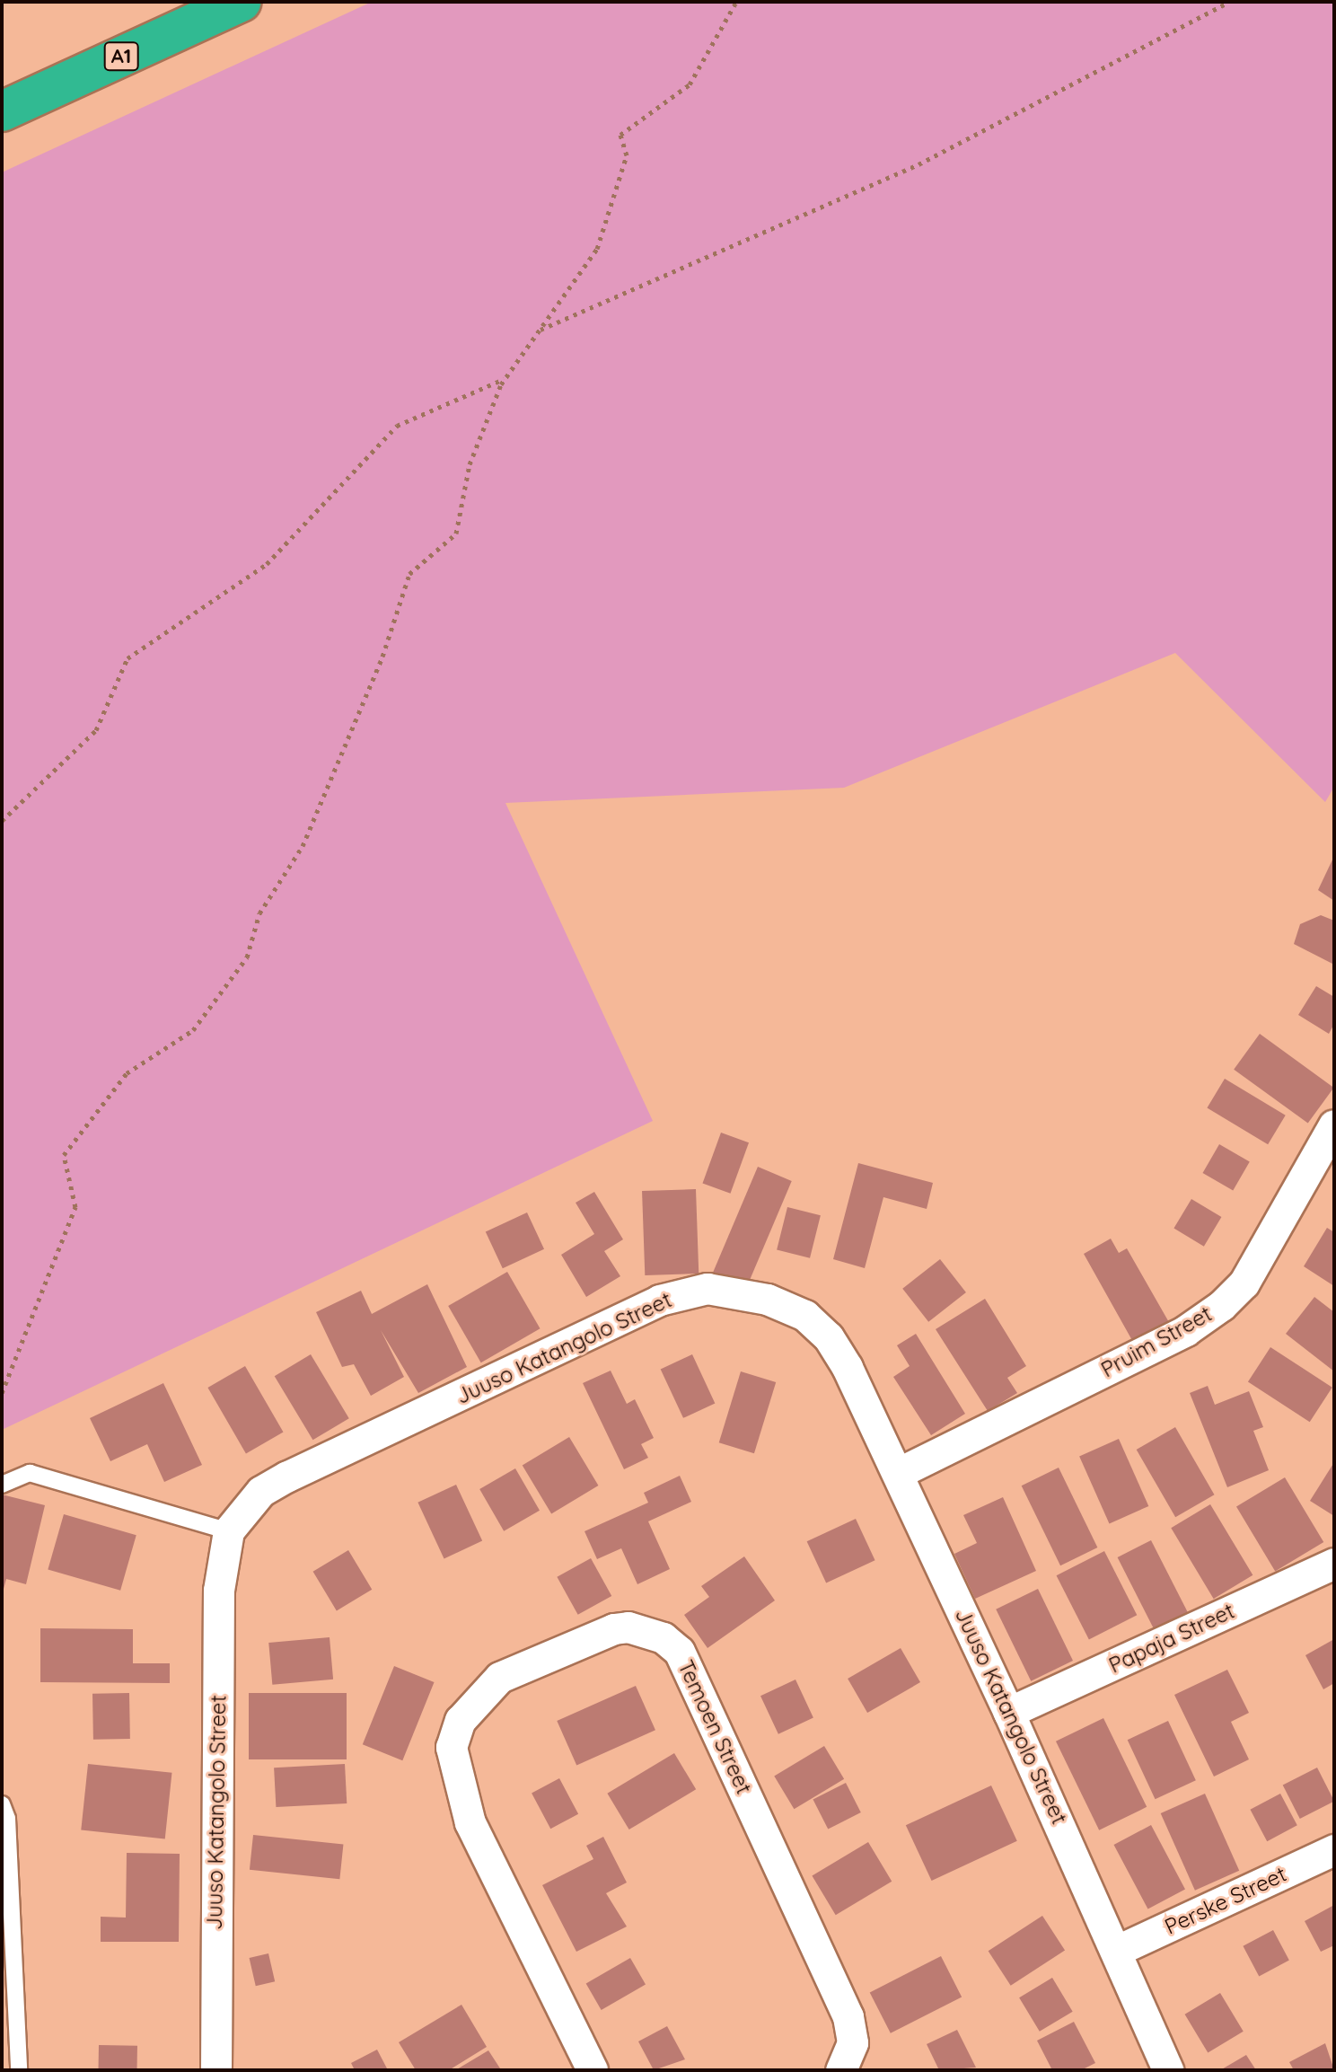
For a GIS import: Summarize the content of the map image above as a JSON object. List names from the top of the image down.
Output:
{
  "streets": {
    "highway": ["A1"],
    "street": [
      "Pruim Street",
      "Juuso Katangolo Street",
      "Papaja Street",
      "Temoen Street",
      "Perske Street"
    ]
  },
  "crossings": [
    ["Pruim Street", "Juuso Katangolo Street"],
    ["Juuso Katangolo Street", "Papaja Street"],
    ["Juuso Katangolo Street", "Perske Street"]
  ]
}
